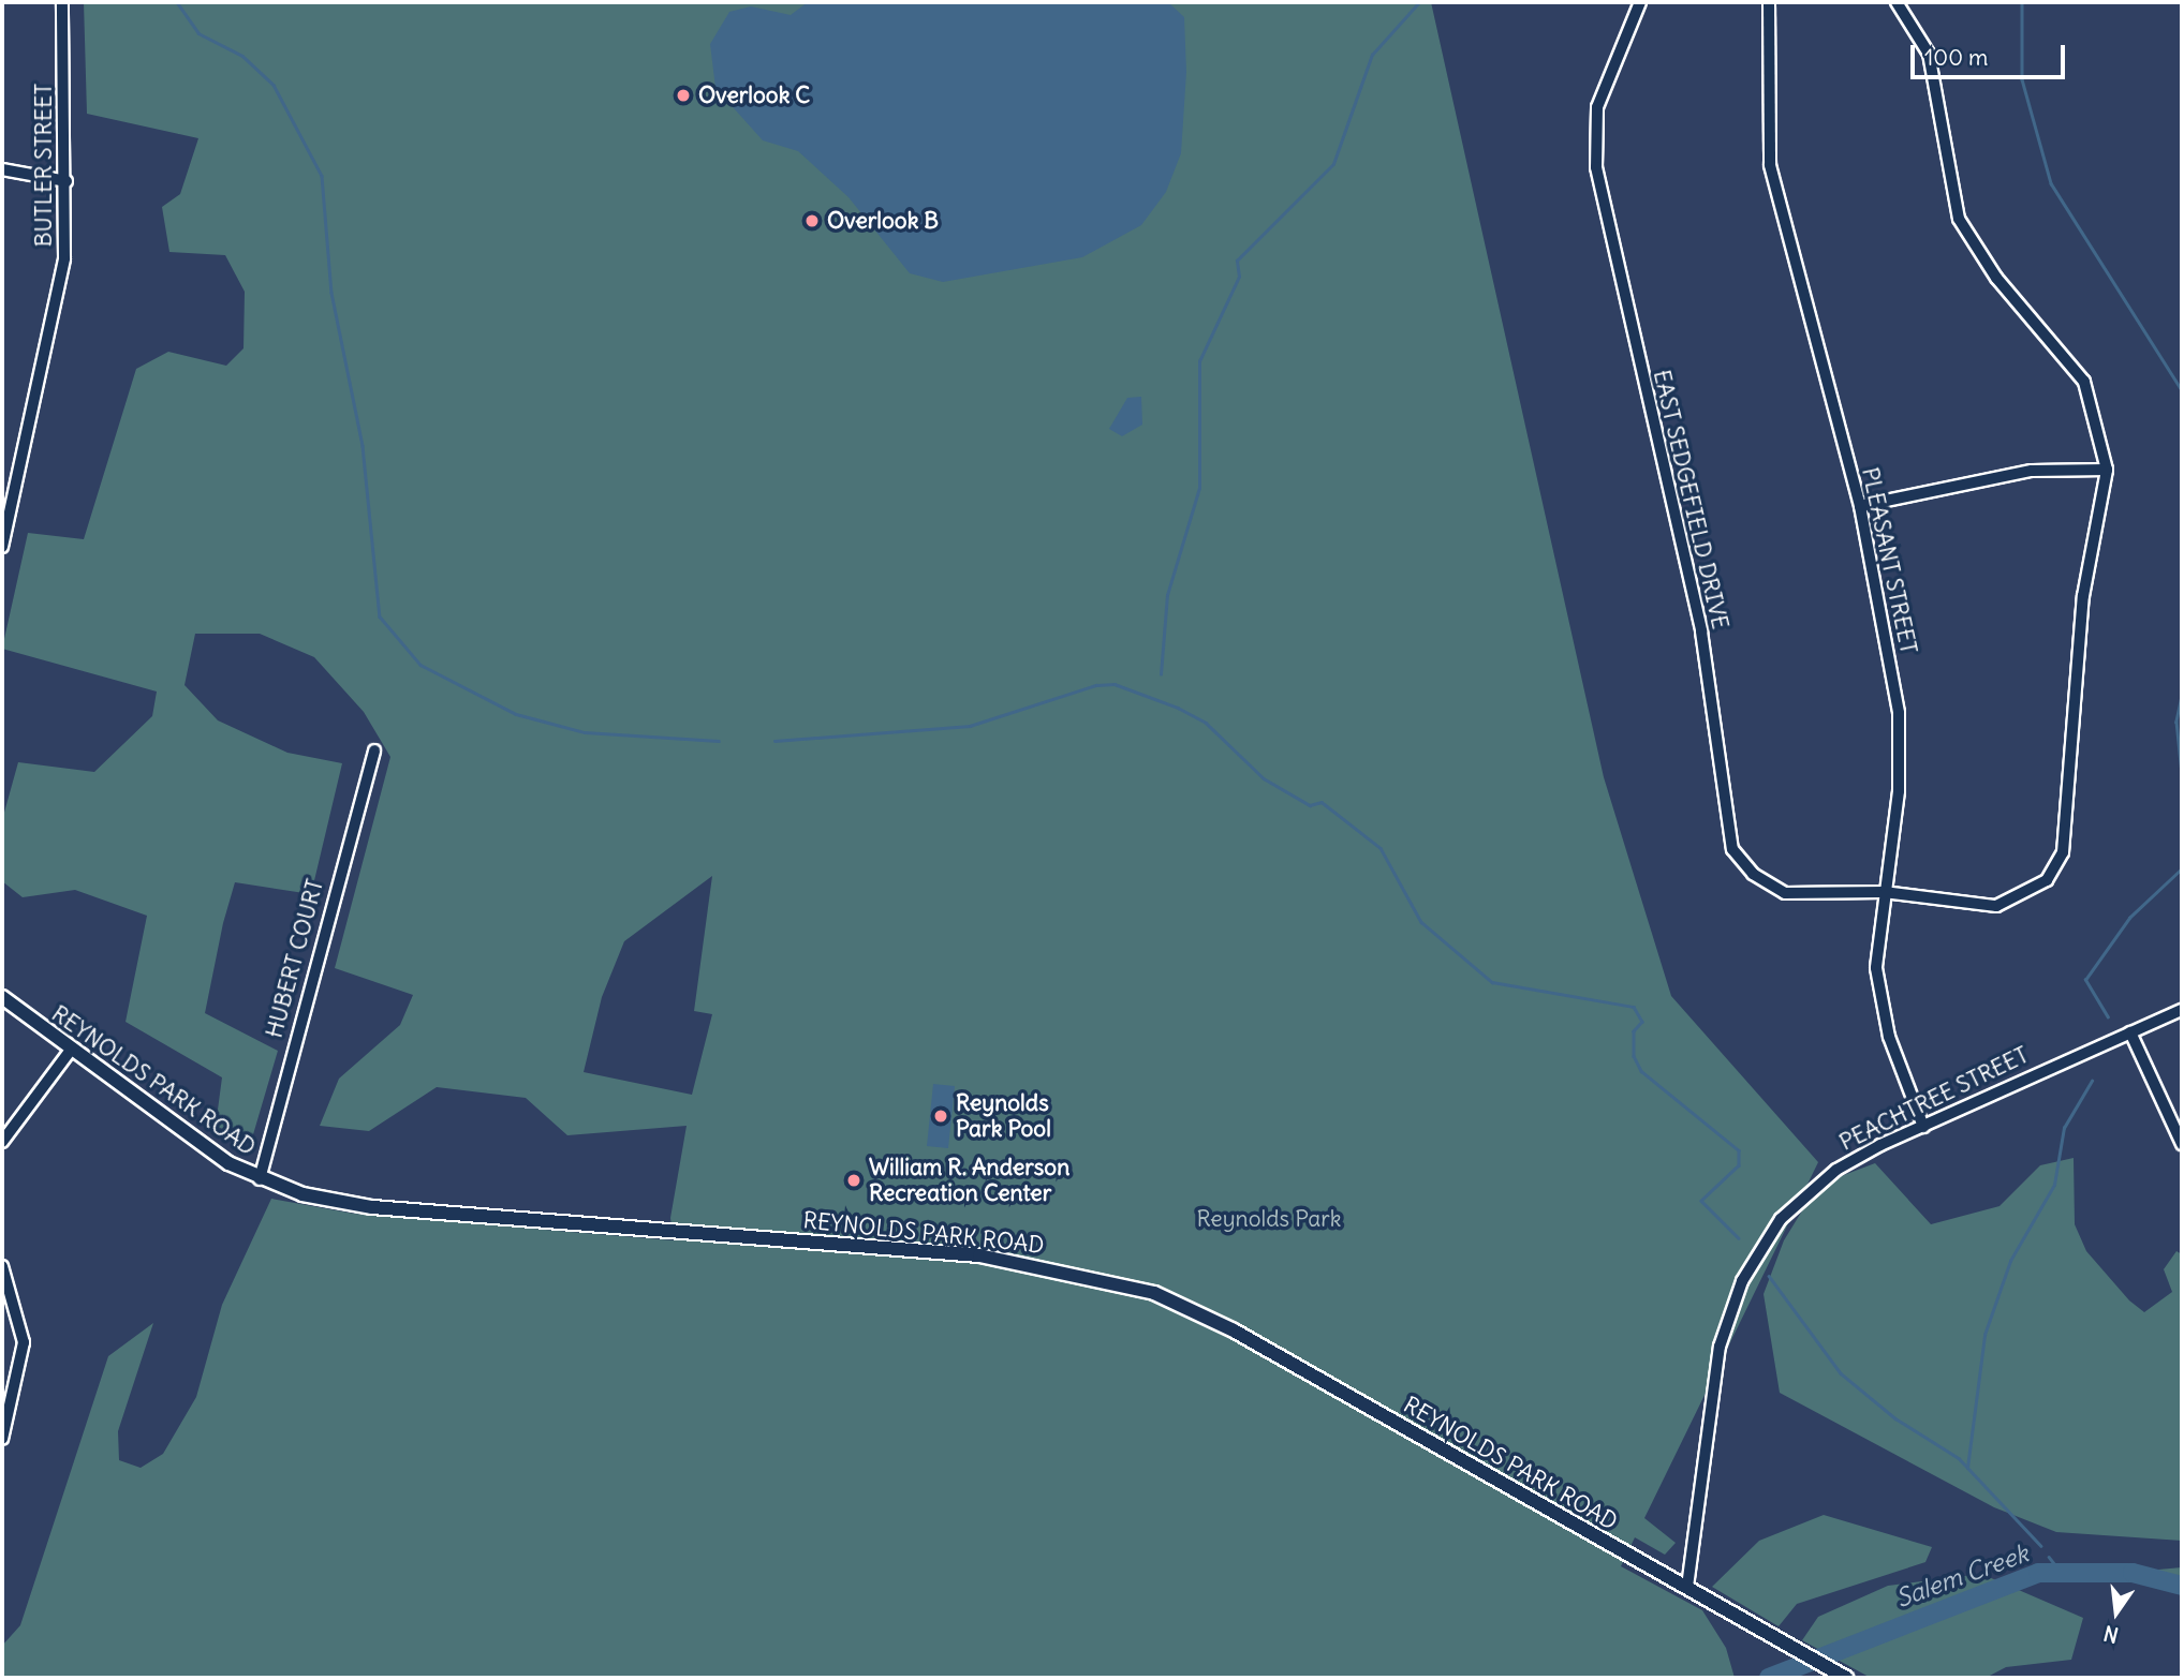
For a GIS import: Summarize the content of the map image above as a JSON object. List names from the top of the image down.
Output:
{
  "streets": {
    "main road": ["REYNOLDS PARK ROAD"],
    "street": [
      "BUTLER STREET",
      "EAST SEDGEFIELD DRIVE",
      "PLEASANT STREET",
      "HUBERT COURT",
      "PEACHTREE STREET"
    ]
  },
  "crossings": [
    ["EAST SEDGEFIELD DRIVE", "PLEASANT STREET"],
    ["PLEASANT STREET", "PEACHTREE STREET"],
    ["HUBERT COURT", "REYNOLDS PARK ROAD"],
    ["REYNOLDS PARK ROAD", "PEACHTREE STREET"]
  ],
  "water": ["Salem Creek"],
  "parks": ["Reynolds Park"],
  "places": [
    "Overlook C",
    "Overlook B",
    "Reynolds Park Pool",
    "William R. Anderson Recreation Center"
  ],
  "scale_bar": "100 m",
  "north": "bottom"
}
